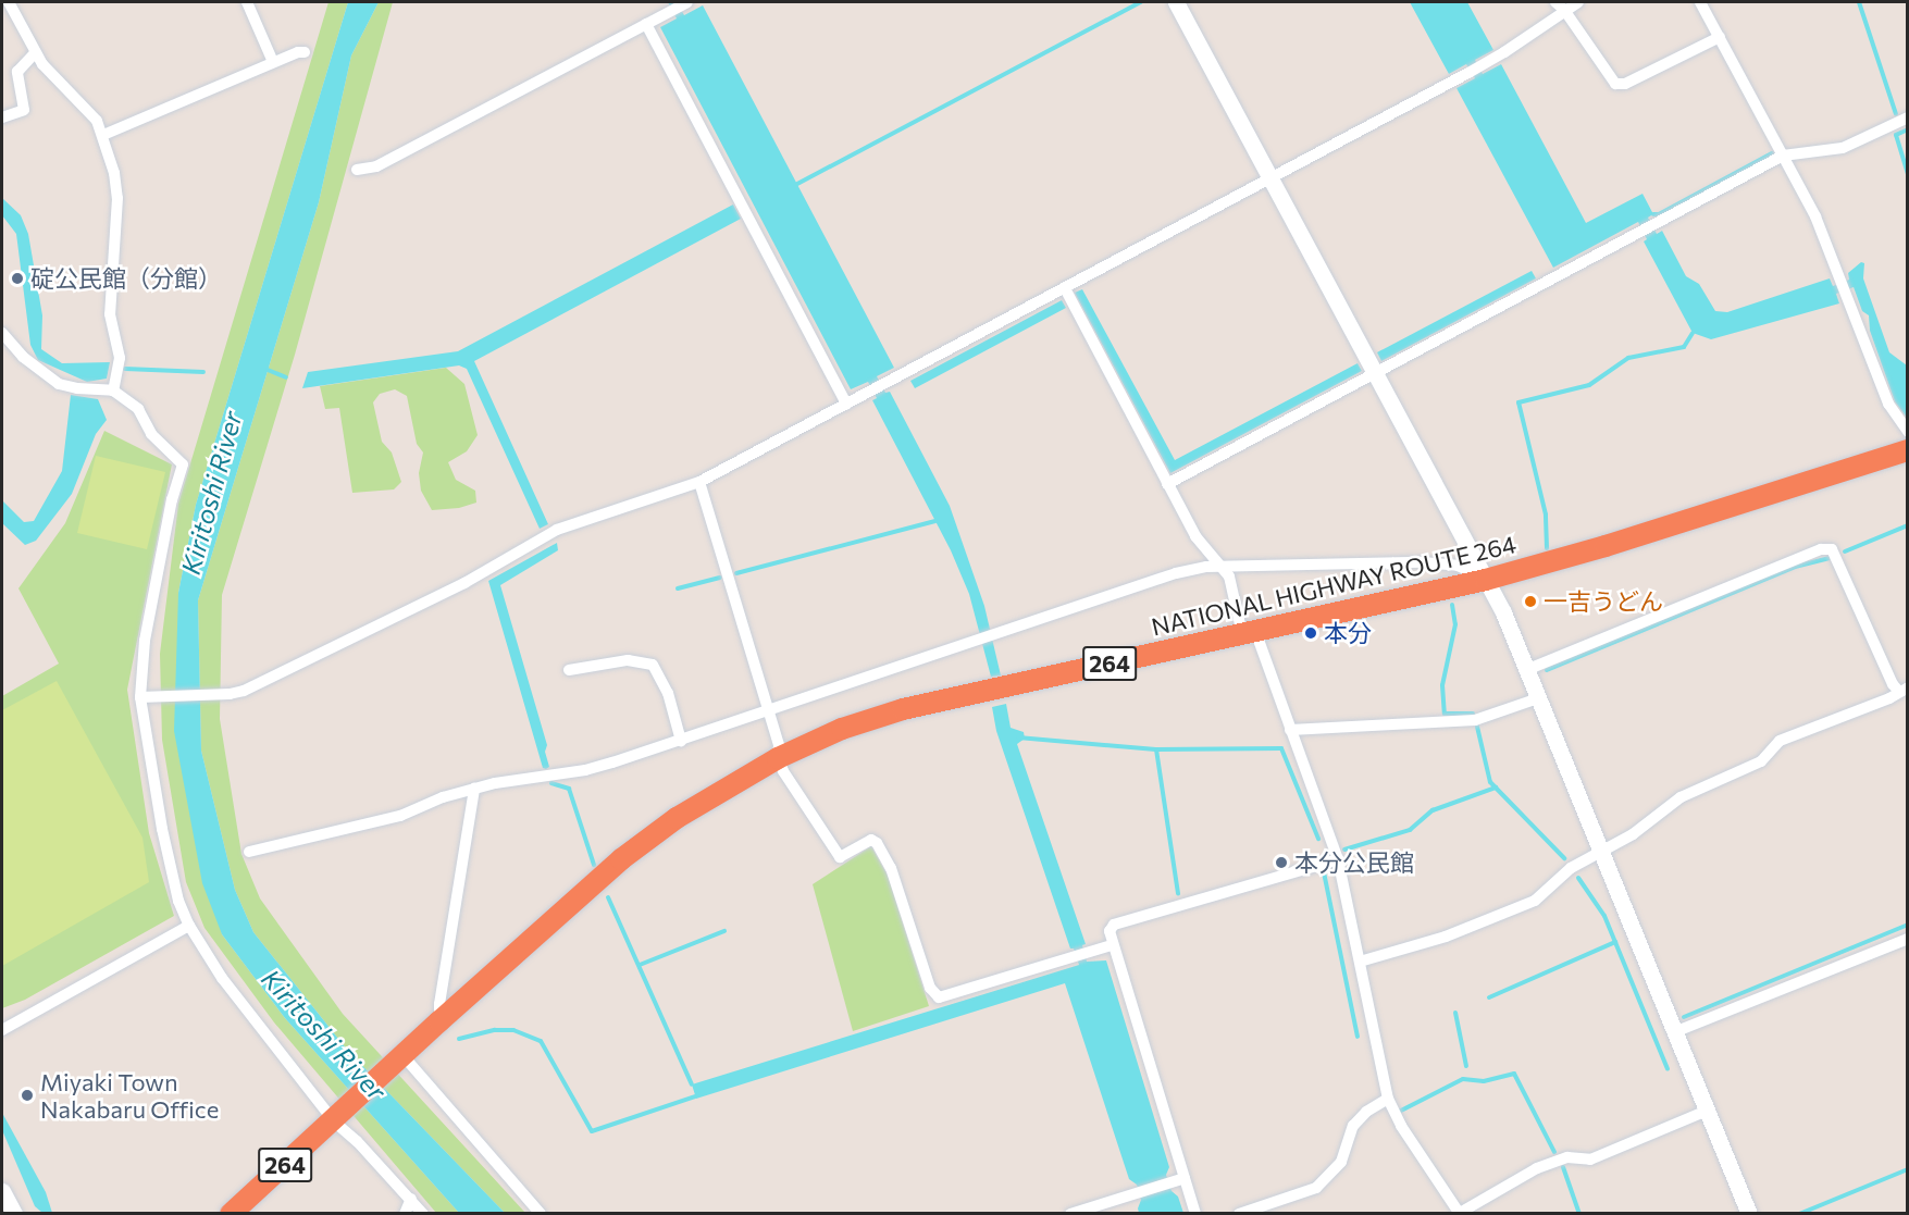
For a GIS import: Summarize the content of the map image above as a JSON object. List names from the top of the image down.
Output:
{
  "streets": {
    "highway": ["NATIONAL HIGHWAY ROUTE 264", "264"]
  },
  "water": ["Kiritoshi River"],
  "places": [
    "碇公民館（分館）",
    "一吉うどん",
    "本分",
    "本分公民館",
    "Miyaki Town Nakabaru Office"
  ]
}
